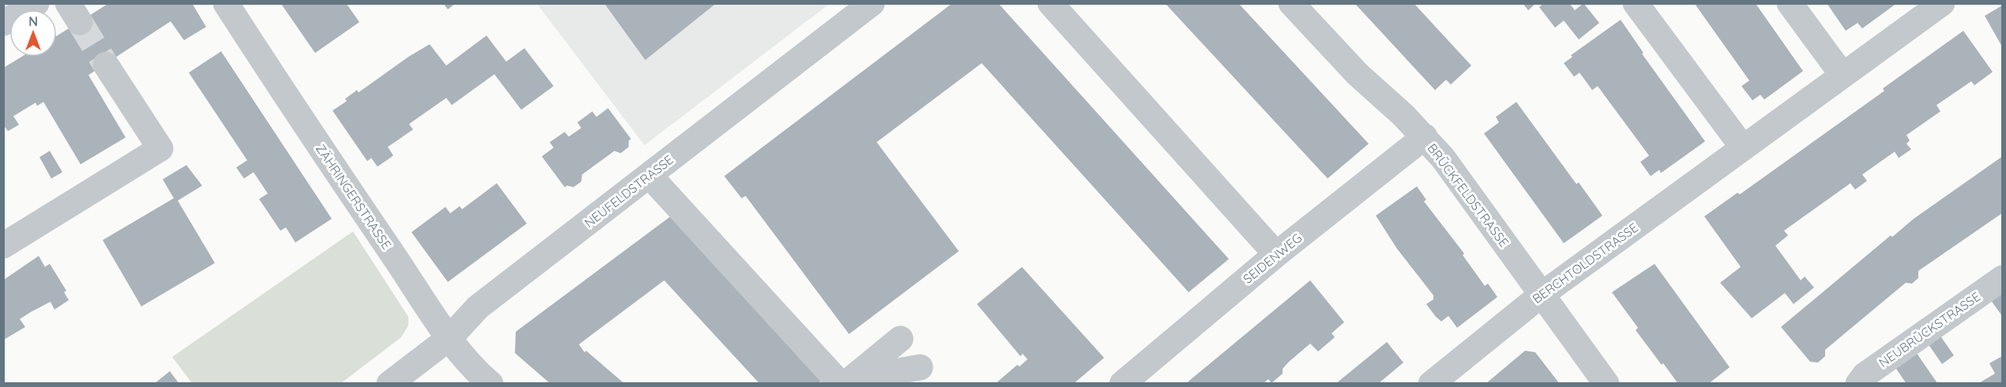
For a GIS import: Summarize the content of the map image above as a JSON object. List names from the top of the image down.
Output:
{
  "streets": {
    "street": [
      "NEUFELDSTRASSE",
      "BRÜCKFELDSTRASSE",
      "ZÄHRINGERSTRASSE",
      "SEIDENWEG",
      "BERCHTOLDSTRASSE",
      "NEUBRÜCKSTRASSE"
    ]
  },
  "crossings": [
    ["NEUFELDSTRASSE", "ZÄHRINGERSTRASSE"],
    ["BRÜCKFELDSTRASSE", "SEIDENWEG"],
    ["BRÜCKFELDSTRASSE", "BERCHTOLDSTRASSE"]
  ],
  "north": "top"
}
